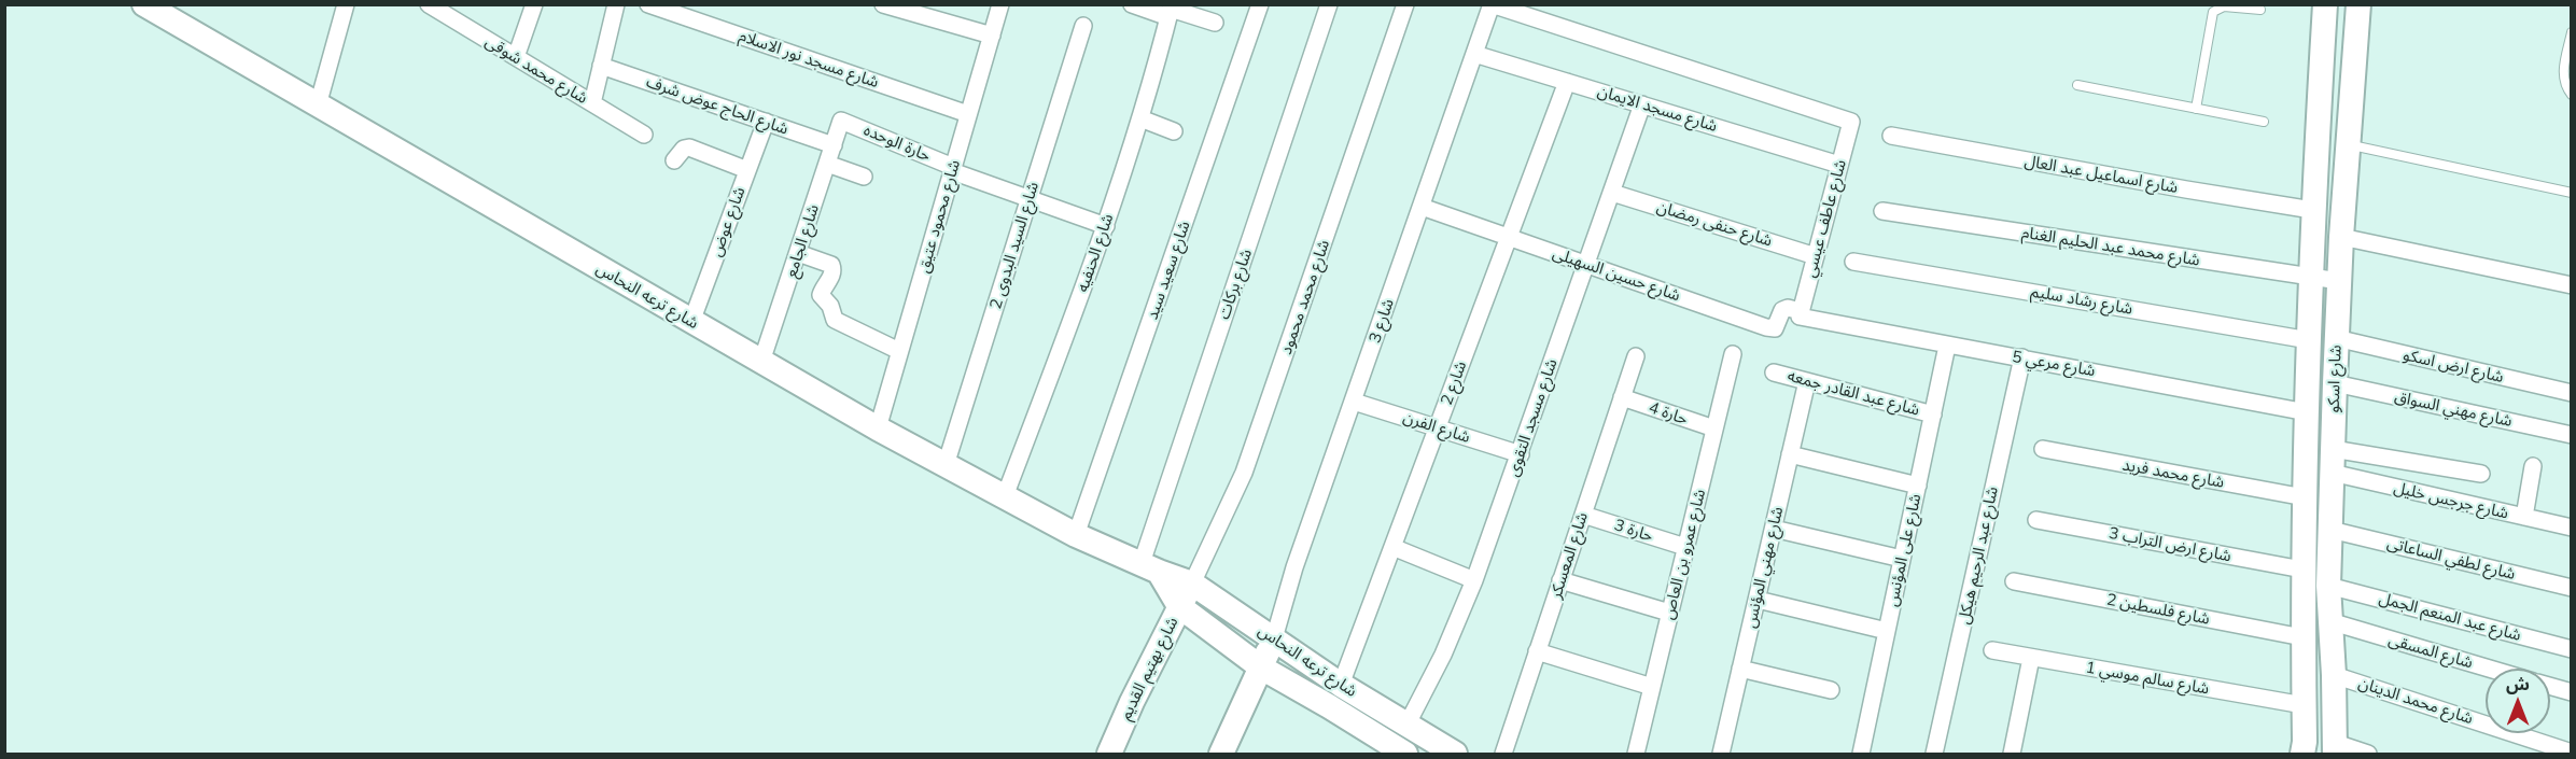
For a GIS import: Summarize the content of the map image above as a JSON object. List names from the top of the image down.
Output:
{
  "streets": {
    "main road": ["شارع ترعه النحاس", "شارع اسكو", "شارع بهتيم القديم"],
    "street": [
      "شارع مسجد نور الاسلام",
      "شارع محمد شوقى",
      "شارع الحاج عوض شرف",
      "شارع مسجد الايمان",
      "حارة الوحده",
      "شارع اسماعيل عبد العال",
      "شارع محمود عتيق",
      "شارع عاطف عيسي",
      "شارع عوض",
      "شارع حنفى رمضان",
      "شارع الجامع",
      "شارع السيد البدوى 2",
      "شارع محمد عبد الحليم الغنام",
      "شارع الحنفيه",
      "شارع سعيد سيد",
      "شارع حسين السهيلى",
      "شارع بركات",
      "شارع محمد محمود",
      "شارع رشاد سليم",
      "شارع 3",
      "شارع مرعي 5",
      "شارع ارض اسكو",
      "شارع 2",
      "شارع عبد القادر جمعه",
      "شارع مهني السواق",
      "حارة 4",
      "شارع مسجد التقوى",
      "شارع الفرن",
      "شارع محمد فريد",
      "شارع جرجس خليل",
      "حارة 3",
      "شارع ارض التراب 3",
      "شارع على المؤنس",
      "شارع عمرو بن العاص",
      "شارع المعسكر",
      "شارع عبد الرحيم هيكل",
      "شارع لطفي الساعاتى",
      "شارع مهني المؤنس",
      "شارع فلسطين 2",
      "شارع عبد المنعم الجمل",
      "شارع المسقى",
      "شارع سالم موسي 1",
      "شارع محمد الدينان"
    ]
  },
  "crossings": [
    ["شارع مسجد نور الاسلام", "شارع محمود عتيق"],
    ["شارع الحاج عوض شرف", "شارع عوض"],
    ["شارع الحاج عوض شرف", "شارع الجامع"],
    ["شارع مسجد الايمان", "شارع عاطف عيسي"],
    ["شارع مسجد الايمان", "شارع 3"],
    ["شارع مسجد الايمان", "شارع 2"],
    ["شارع مسجد الايمان", "شارع مسجد التقوى"],
    ["حارة الوحده", "شارع محمود عتيق"],
    ["حارة الوحده", "شارع الجامع"],
    ["حارة الوحده", "شارع السيد البدوى 2"],
    ["حارة الوحده", "شارع الحنفيه"],
    ["شارع اسماعيل عبد العال", "شارع اسكو"],
    ["شارع محمود عتيق", "شارع ترعه النحاس"],
    ["شارع عاطف عيسي", "شارع حنفى رمضان"],
    ["شارع عاطف عيسي", "شارع حسين السهيلى"],
    ["شارع عاطف عيسي", "شارع 3"],
    ["شارع عاطف عيسي", "شارع مرعي 5"],
    ["شارع عوض", "شارع ترعه النحاس"],
    ["شارع حنفى رمضان", "شارع مسجد التقوى"],
    ["شارع الجامع", "شارع ترعه النحاس"],
    ["شارع السيد البدوى 2", "شارع ترعه النحاس"],
    ["شارع محمد عبد الحليم الغنام", "شارع اسكو"],
    ["شارع الحنفيه", "شارع ترعه النحاس"],
    ["شارع سعيد سيد", "شارع ترعه النحاس"],
    ["شارع حسين السهيلى", "شارع 3"],
    ["شارع حسين السهيلى", "شارع مرعي 5"],
    ["شارع حسين السهيلى", "شارع 2"],
    ["شارع حسين السهيلى", "شارع مسجد التقوى"],
    ["شارع بركات", "شارع ترعه النحاس"],
    ["شارع ترعه النحاس", "شارع محمد محمود"],
    ["شارع ترعه النحاس", "شارع 3"],
    ["شارع ترعه النحاس", "شارع 2"],
    ["شارع ترعه النحاس", "شارع مسجد التقوى"],
    ["شارع ترعه النحاس", "شارع بهتيم القديم"],
    ["شارع محمد محمود", "شارع بهتيم القديم"],
    ["شارع رشاد سليم", "شارع اسكو"],
    ["شارع 3", "شارع الفرن"],
    ["شارع مرعي 5", "شارع اسكو"],
    ["شارع مرعي 5", "شارع على المؤنس"],
    ["شارع مرعي 5", "شارع عبد الرحيم هيكل"],
    ["شارع ارض اسكو", "شارع اسكو"],
    ["شارع اسكو", "شارع مهني السواق"],
    ["شارع اسكو", "شارع محمد فريد"],
    ["شارع اسكو", "شارع جرجس خليل"],
    ["شارع اسكو", "شارع ارض التراب 3"],
    ["شارع اسكو", "شارع لطفي الساعاتى"],
    ["شارع اسكو", "شارع فلسطين 2"],
    ["شارع اسكو", "شارع عبد المنعم الجمل"],
    ["شارع اسكو", "شارع المسقى"],
    ["شارع اسكو", "شارع سالم موسي 1"],
    ["شارع اسكو", "شارع محمد الدينان"],
    ["شارع 2", "شارع الفرن"],
    ["شارع عبد القادر جمعه", "شارع على المؤنس"],
    ["شارع عبد القادر جمعه", "شارع مهني المؤنس"],
    ["حارة 4", "شارع عمرو بن العاص"],
    ["حارة 4", "شارع المعسكر"],
    ["شارع مسجد التقوى", "شارع الفرن"],
    ["حارة 3", "شارع عمرو بن العاص"],
    ["حارة 3", "شارع المعسكر"]
  ],
  "north": "top"
}
